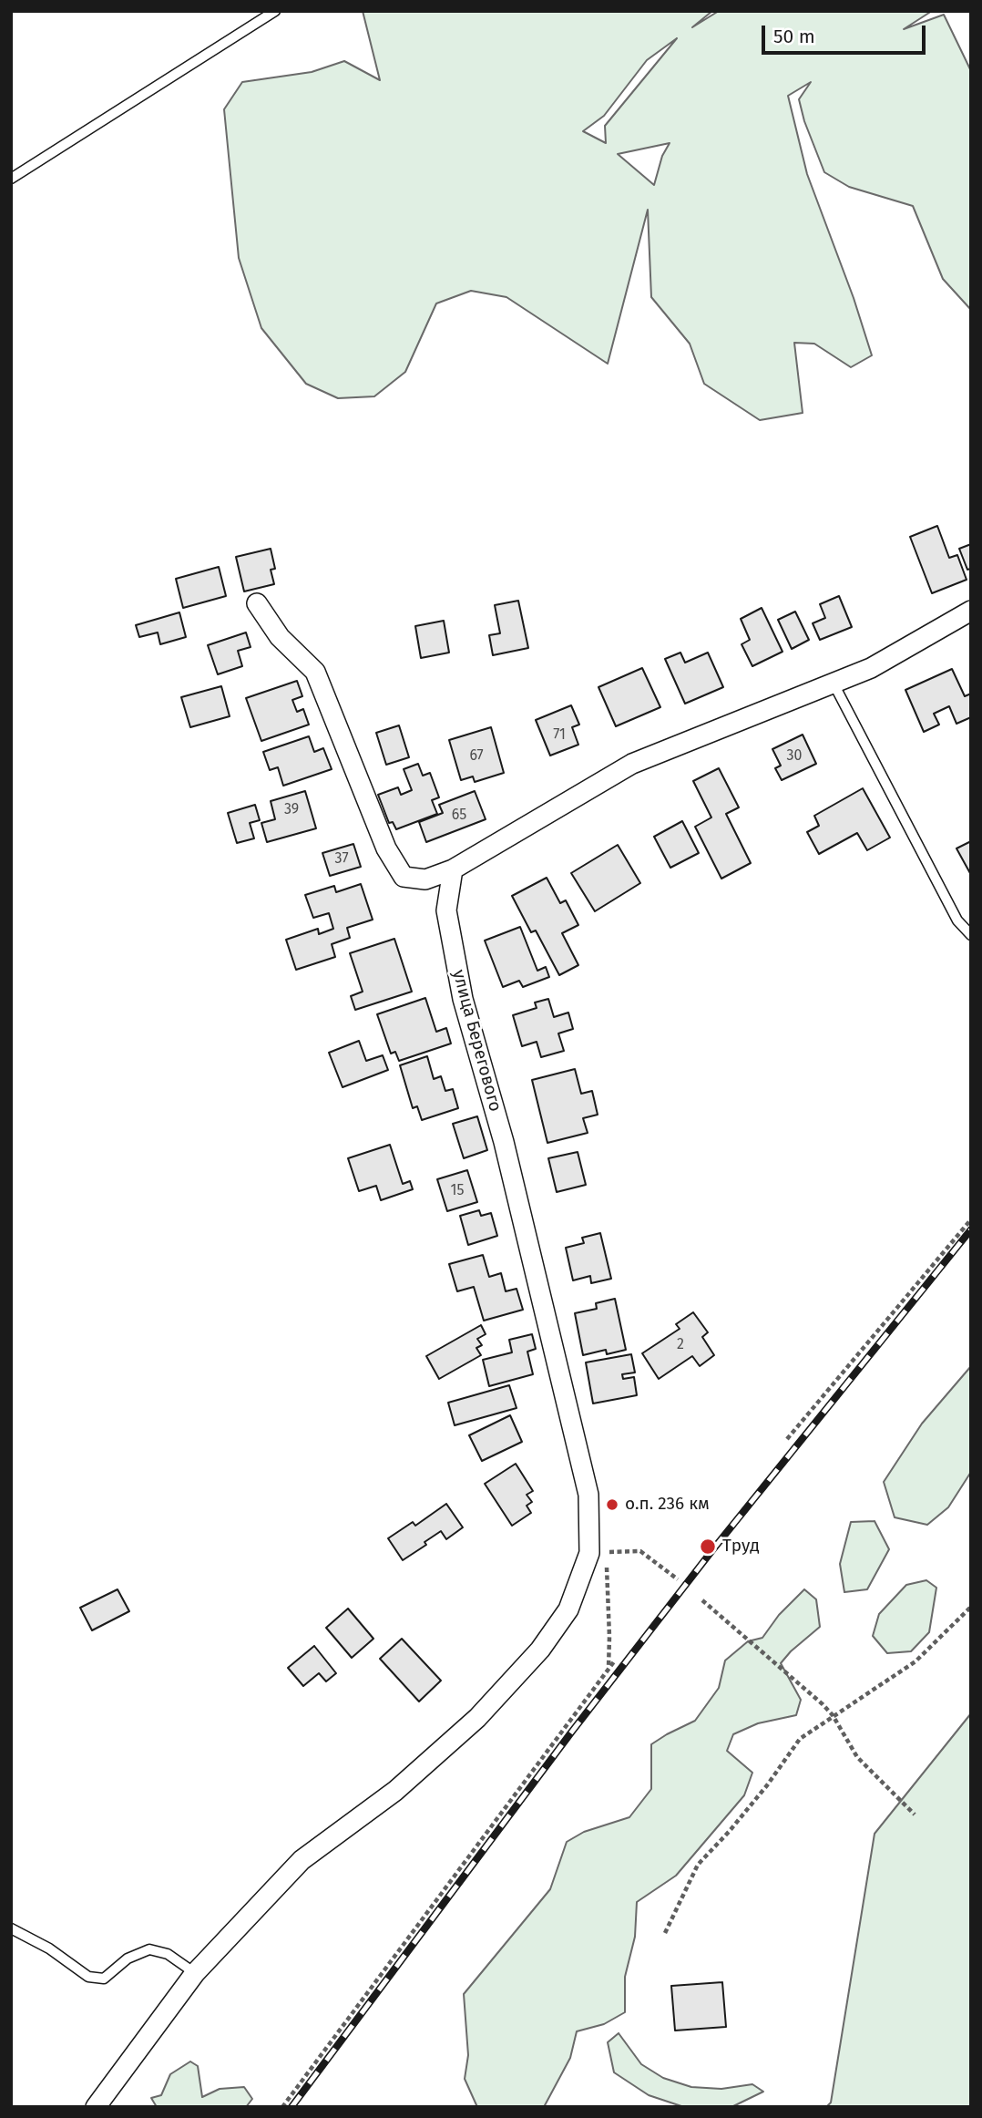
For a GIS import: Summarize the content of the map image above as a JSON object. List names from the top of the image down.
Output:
{
  "streets": {
    "street": ["улица Берегового"]
  },
  "places": ["о.п. 236 км", "Труд"],
  "house_numbers": [
    "71",
    "67",
    "30",
    "39",
    "65",
    "37",
    "15",
    "2"
  ],
  "scale_bar": "50 m"
}
